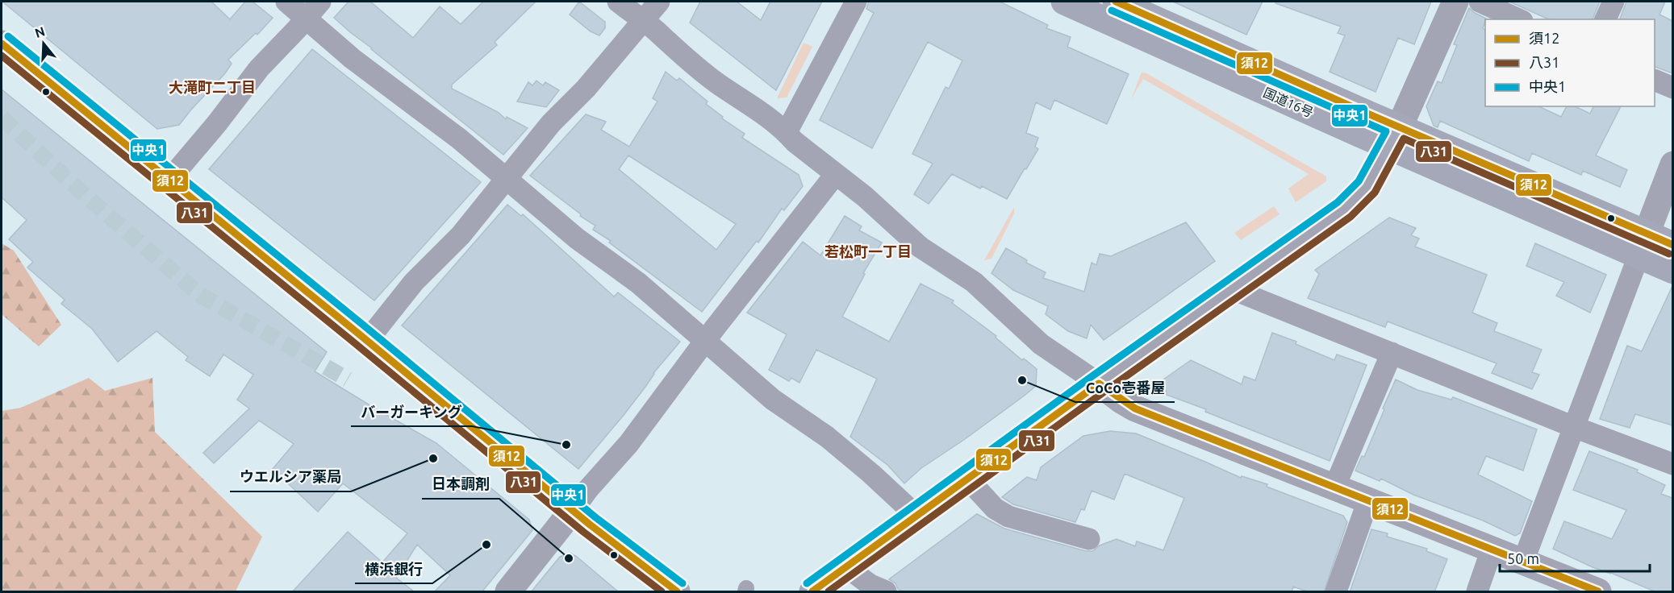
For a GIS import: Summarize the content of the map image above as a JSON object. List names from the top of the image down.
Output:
{
  "streets": {
    "highway": ["国道16号"]
  },
  "districts": ["大滝町二丁目", "若松町一丁目"],
  "places": [
    "CoCo壱番屋",
    "バーガーキング",
    "ウエルシア薬局",
    "横浜銀行",
    "日本調剤"
  ],
  "lines": ["transit line 須12", "transit line 中央1", "transit line 八31"],
  "legend": ["須12", "八31", "中央1"],
  "scale_bar": "50 m",
  "north": "top"
}
